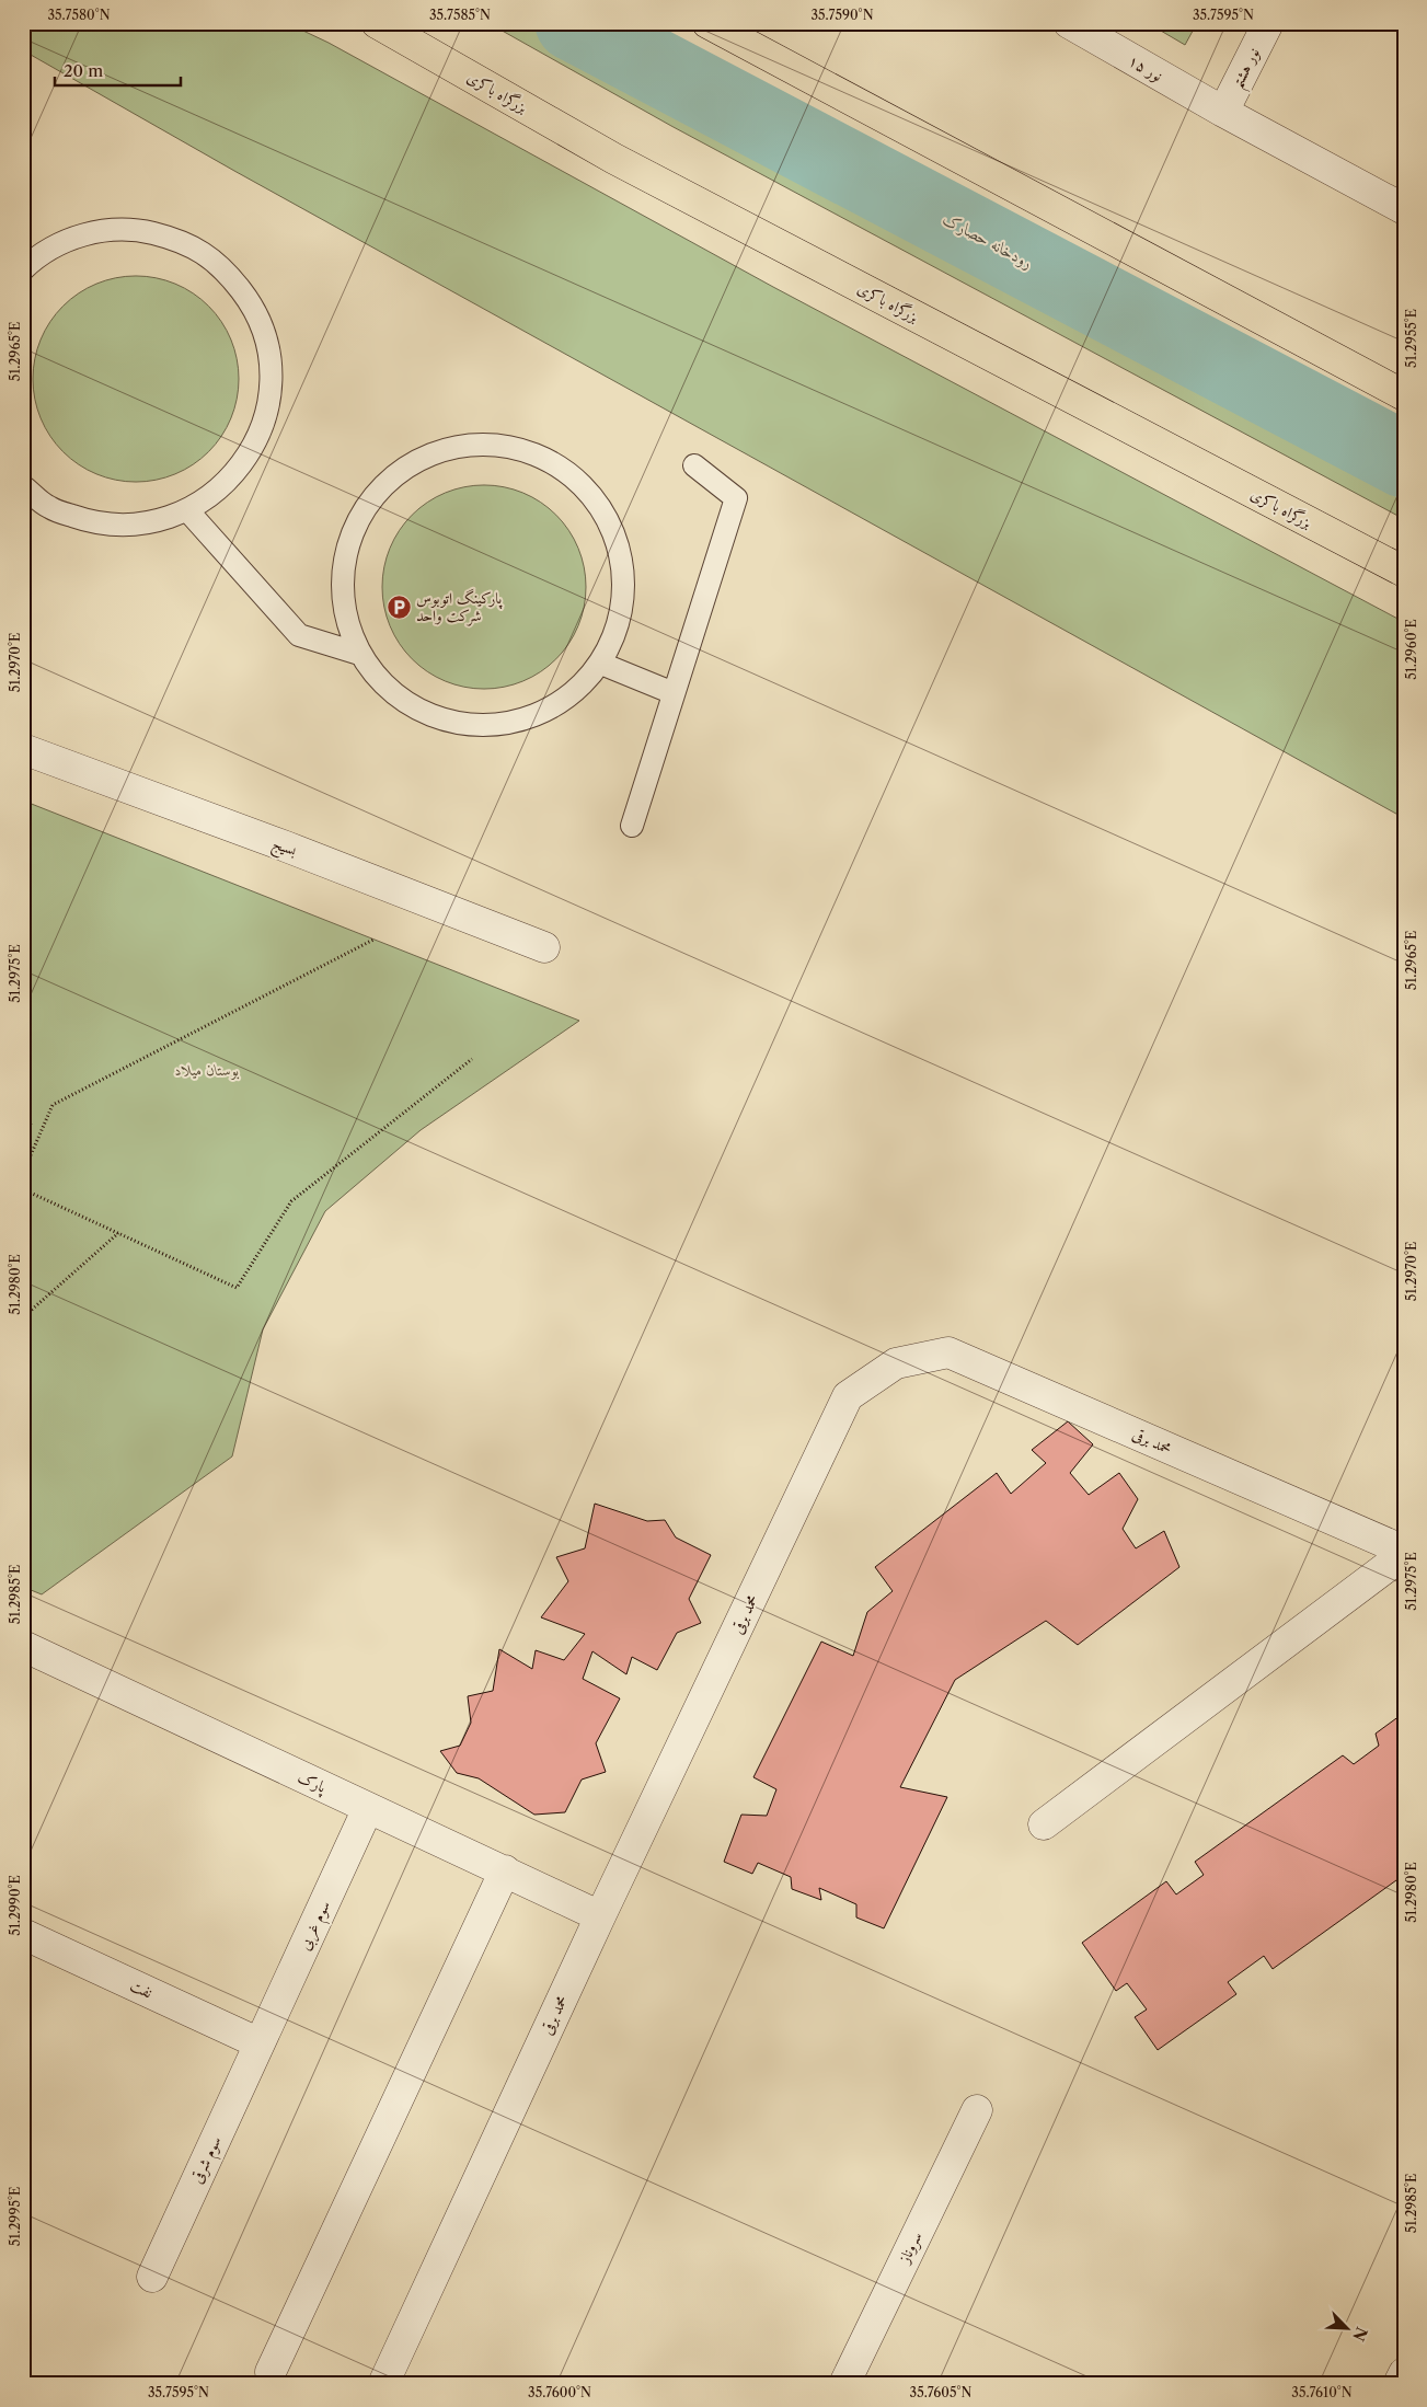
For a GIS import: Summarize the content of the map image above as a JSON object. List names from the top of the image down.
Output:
{
  "streets": {
    "highway": ["بزرگراه باکری"],
    "street": [
      "نور ۱۵",
      "نور هشتم",
      "بسیج",
      "محمد برقی",
      "پارک",
      "سوم غربی",
      "نفت",
      "سوم شرقی",
      "سروناز"
    ]
  },
  "crossings": [
    ["نور ۱۵", "نور هشتم"],
    ["محمد برقی", "پارک"],
    ["پارک", "سوم غربی"],
    ["سوم غربی", "نفت"],
    ["سوم غربی", "سوم شرقی"],
    ["نفت", "سوم شرقی"]
  ],
  "water": ["رودخانه حصارک"],
  "parks": ["بوستان میلاد"],
  "places": {
    "parking": ["پارکینگ اتوبوس شرکت واحد"]
  },
  "scale_bar": "20 m",
  "north": "bottom right",
  "coordinates": [
    "35.7580°N",
    "35.7585°N",
    "35.7590°N",
    "35.7595°N",
    "51.2955°E",
    "51.2965°E",
    "51.2960°E",
    "51.2970°E",
    "51.2975°E",
    "51.2980°E",
    "51.2985°E",
    "51.2990°E",
    "51.2995°E",
    "35.7600°N",
    "35.7605°N",
    "35.7610°N"
  ]
}
